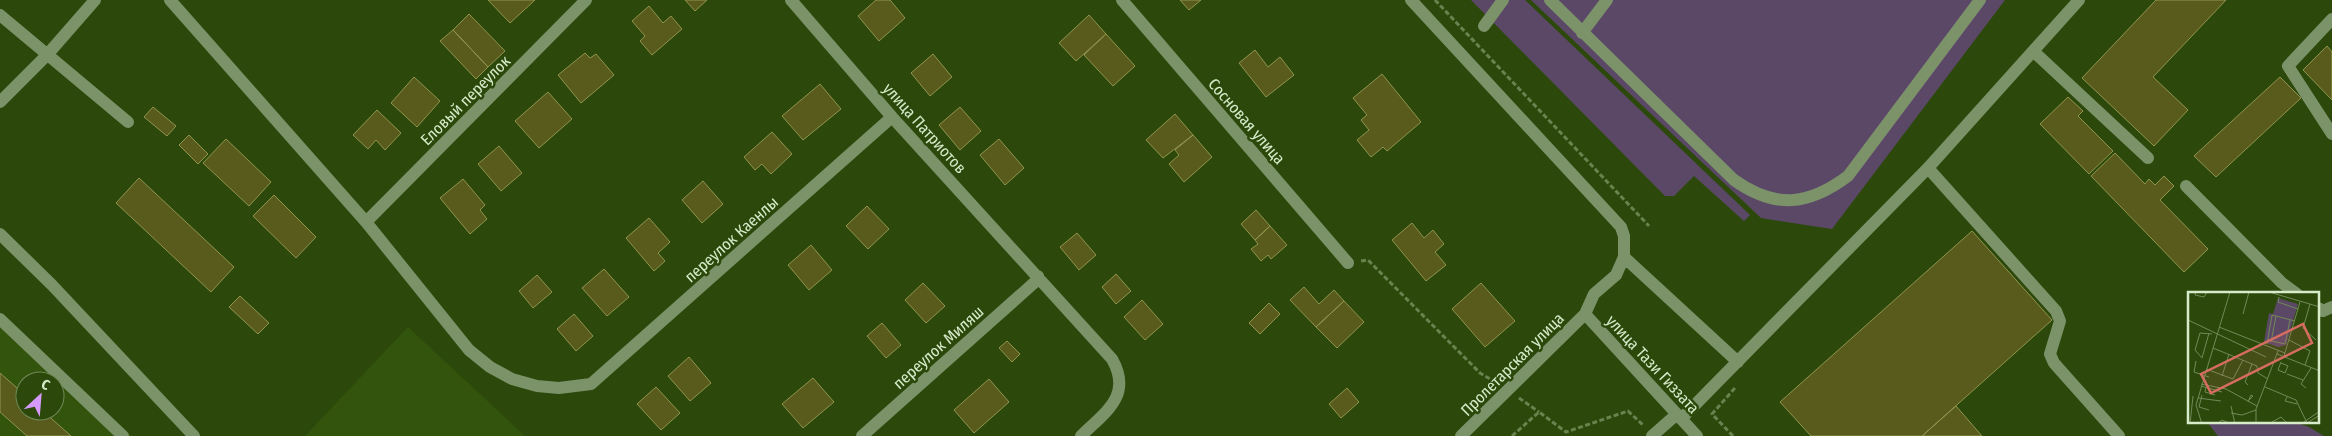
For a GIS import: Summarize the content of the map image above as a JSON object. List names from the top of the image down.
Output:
{
  "streets": {
    "street": [
      "Еловый переулок",
      "Сосновая улица",
      "улица Патриотов",
      "переулок Каенлы",
      "переулок Миляш",
      "Пролетарская улица",
      "улица Тази Гиззата"
    ]
  },
  "crossings": [
    ["Еловый переулок", "переулок Каенлы"],
    ["улица Патриотов", "переулок Каенлы"],
    ["улица Патриотов", "переулок Миляш"],
    ["Пролетарская улица", "улица Тази Гиззата"]
  ],
  "north": "top right"
}
